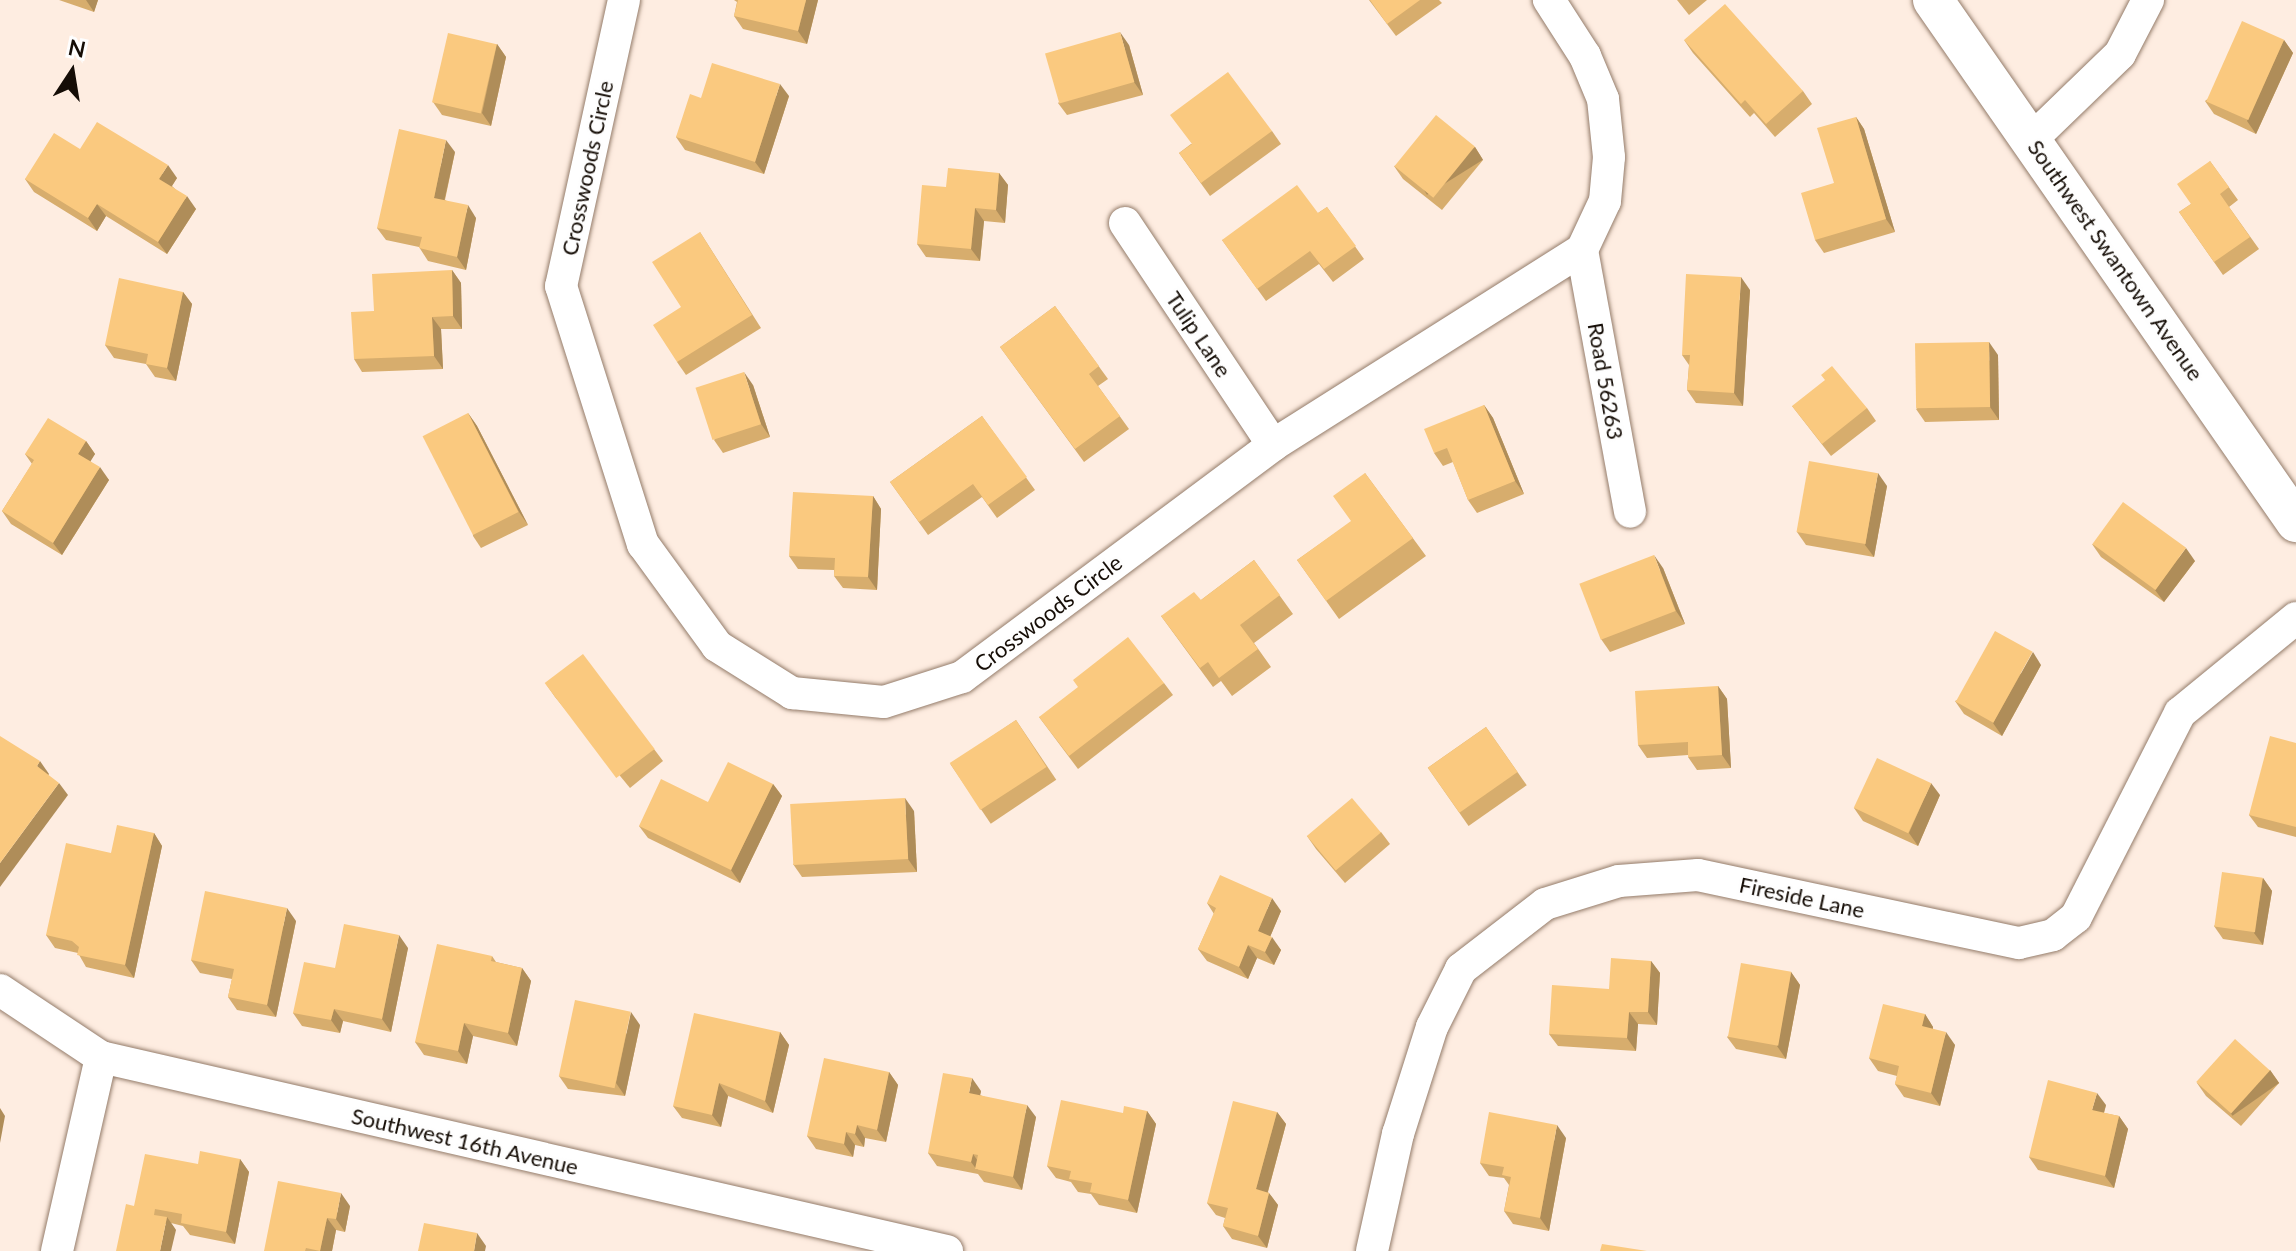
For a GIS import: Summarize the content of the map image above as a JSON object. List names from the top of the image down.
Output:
{
  "streets": {
    "street": [
      "Crosswoods Circle",
      "Southwest Swantown Avenue",
      "Tulip Lane",
      "Road 56263",
      "Fireside Lane",
      "Southwest 16th Avenue"
    ]
  },
  "crossings": [
    ["Crosswoods Circle", "Tulip Lane"],
    ["Crosswoods Circle", "Road 56263"]
  ],
  "north": "top"
}
